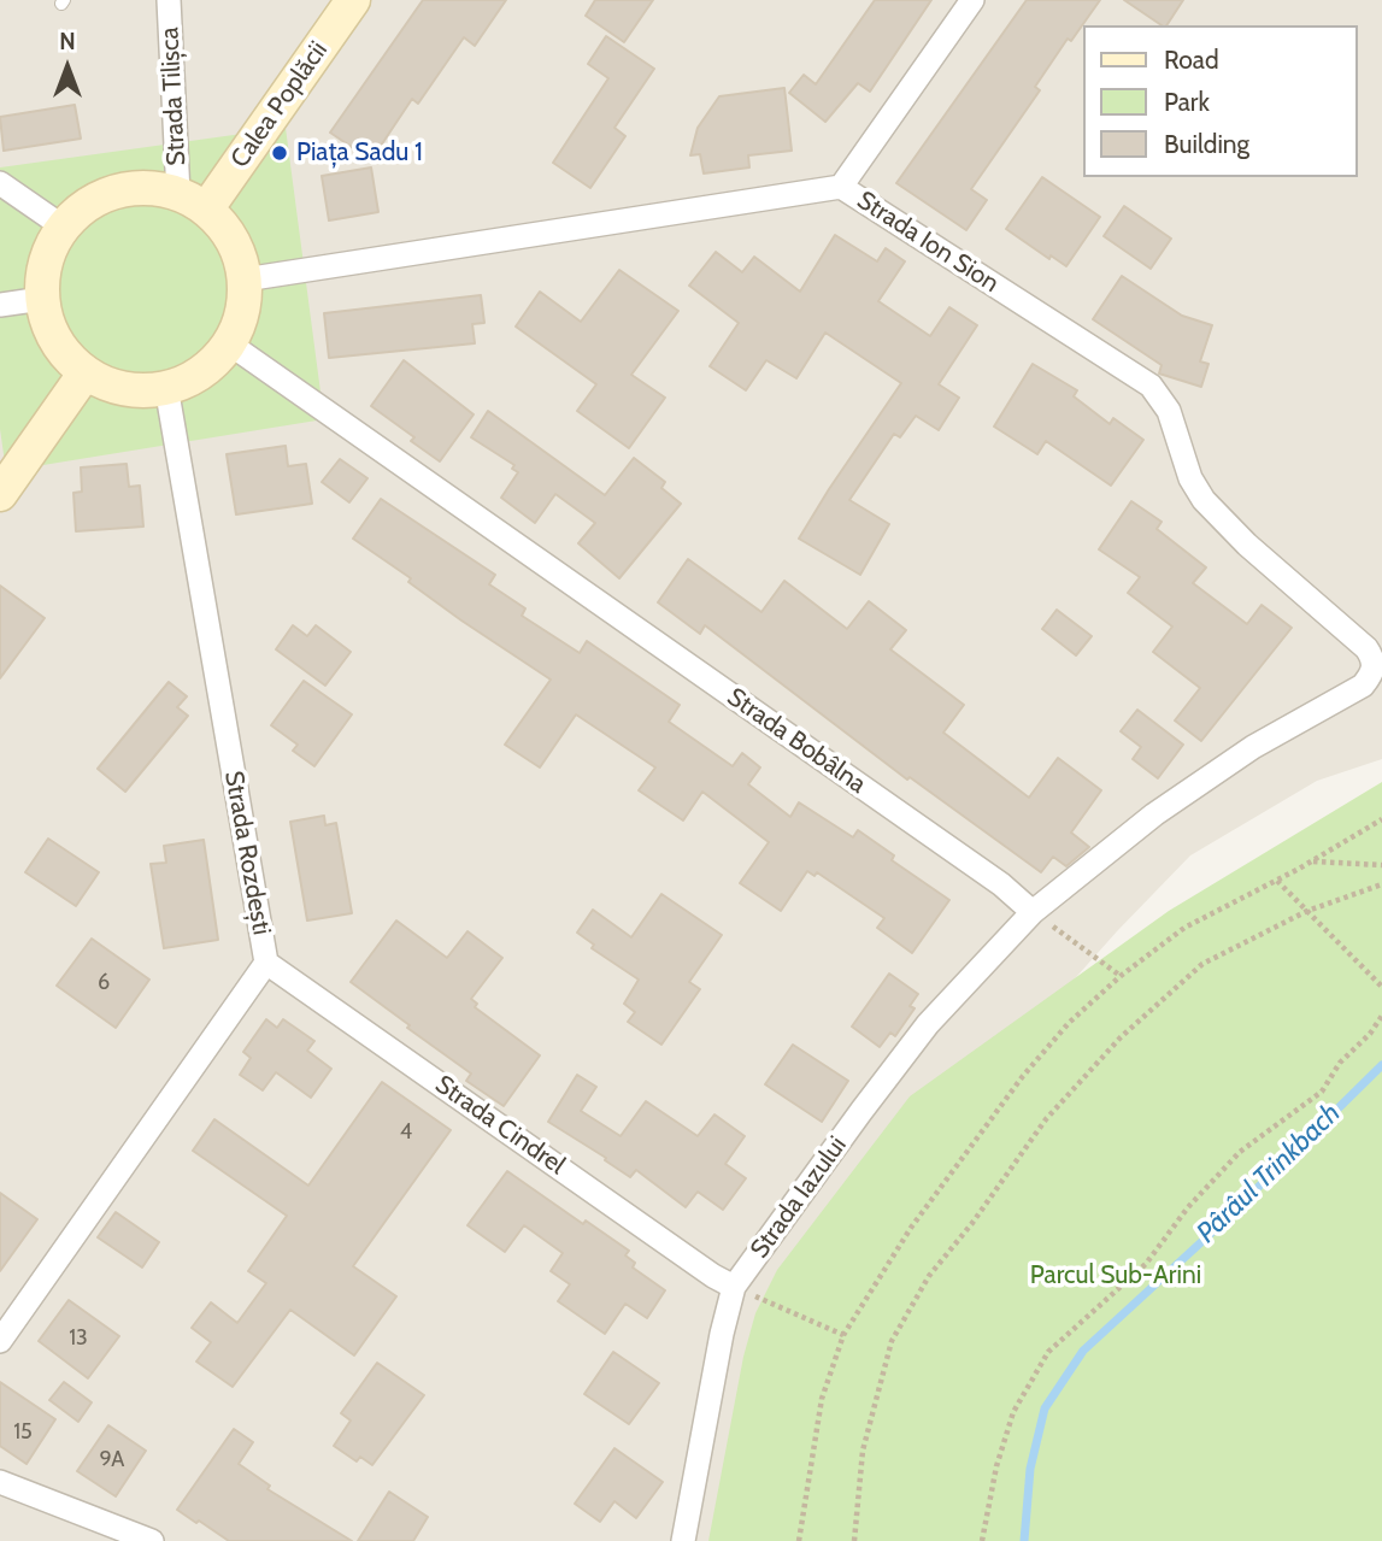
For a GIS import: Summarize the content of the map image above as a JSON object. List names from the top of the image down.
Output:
{
  "streets": {
    "main road": ["Calea Poplăcii"],
    "street": [
      "Strada Tilișca",
      "Strada Ion Sion",
      "Strada Bobâlna",
      "Strada Rozdești",
      "Strada Cindrel",
      "Strada Iazului"
    ]
  },
  "crossings": [
    ["Strada Tilișca", "Calea Poplăcii"],
    ["Strada Tilișca", "Strada Ion Sion"],
    ["Strada Tilișca", "Strada Bobâlna"],
    ["Strada Tilișca", "Strada Rozdești"],
    ["Calea Poplăcii", "Strada Ion Sion"],
    ["Calea Poplăcii", "Strada Bobâlna"],
    ["Calea Poplăcii", "Strada Rozdești"],
    ["Strada Ion Sion", "Strada Bobâlna"],
    ["Strada Ion Sion", "Strada Rozdești"],
    ["Strada Ion Sion", "Strada Iazului"],
    ["Strada Bobâlna", "Strada Rozdești"],
    ["Strada Bobâlna", "Strada Iazului"],
    ["Strada Rozdești", "Strada Cindrel"],
    ["Strada Cindrel", "Strada Iazului"]
  ],
  "water": ["Pârâul Trinkbach"],
  "parks": ["Parcul Sub-Arini"],
  "places": ["Piața Sadu 1"],
  "house_numbers": [
    "6",
    "4",
    "13",
    "15",
    "9A"
  ],
  "legend": ["Road", "Park", "Building"],
  "north": "top"
}
